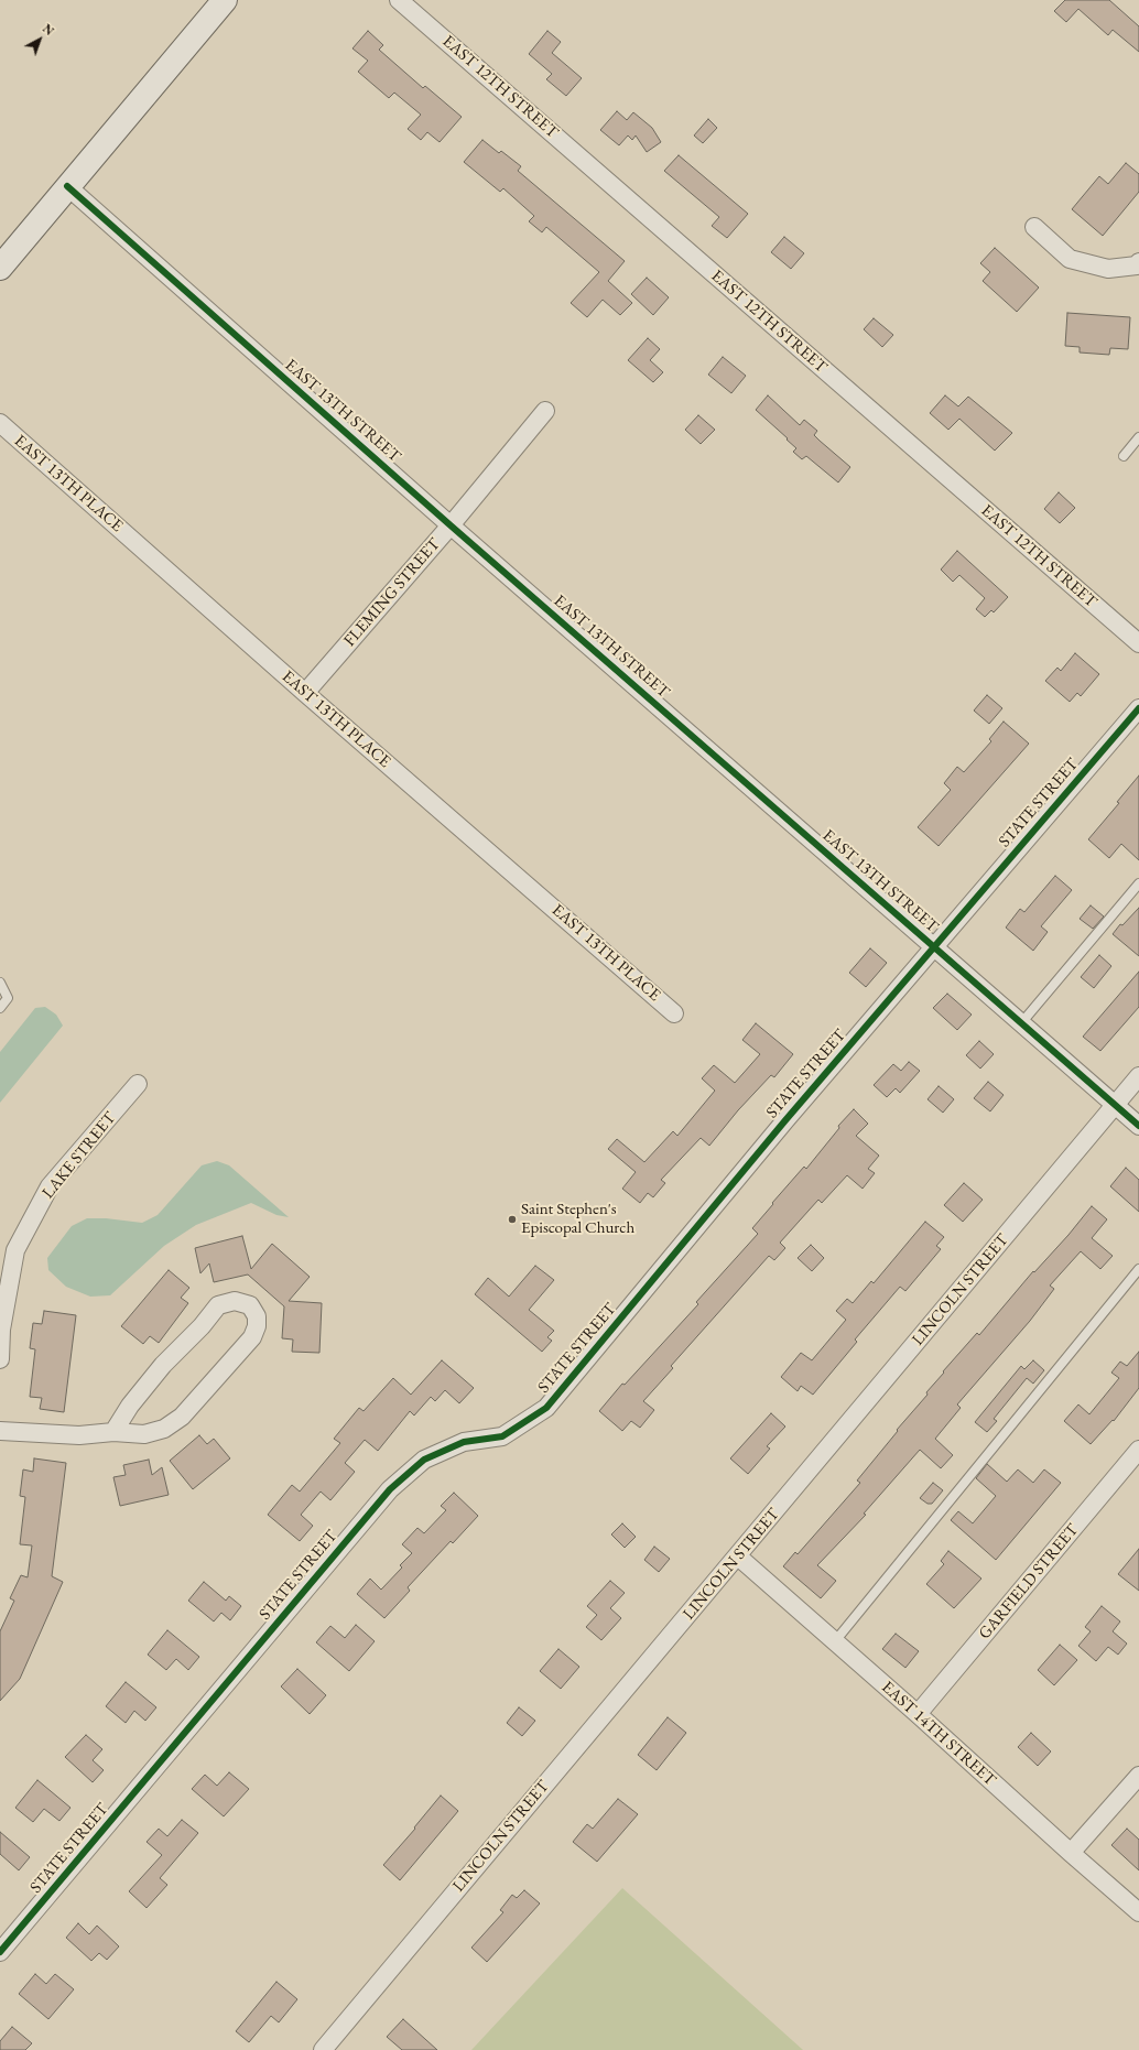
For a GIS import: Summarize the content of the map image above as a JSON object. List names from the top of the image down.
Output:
{
  "streets": {
    "street": [
      "EAST 12TH STREET",
      "EAST 13TH STREET",
      "EAST 13TH PLACE",
      "FLEMING STREET",
      "STATE STREET",
      "LAKE STREET",
      "LINCOLN STREET",
      "GARFIELD STREET",
      "EAST 14TH STREET"
    ]
  },
  "crossings": [
    ["EAST 13TH STREET", "FLEMING STREET"],
    ["EAST 13TH STREET", "STATE STREET"],
    ["EAST 13TH STREET", "LINCOLN STREET"],
    ["EAST 13TH PLACE", "FLEMING STREET"],
    ["LINCOLN STREET", "EAST 14TH STREET"],
    ["GARFIELD STREET", "EAST 14TH STREET"]
  ],
  "places": ["Saint Stephen's Episcopal Church"],
  "north": "top right"
}
